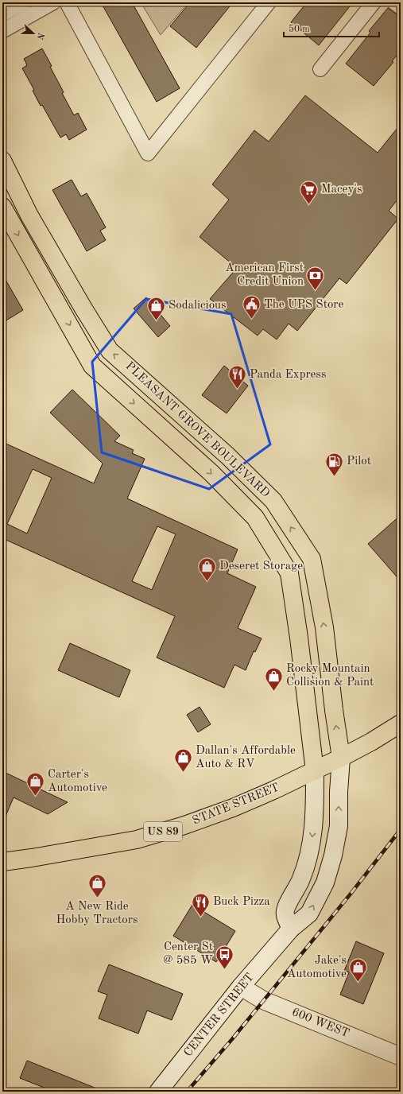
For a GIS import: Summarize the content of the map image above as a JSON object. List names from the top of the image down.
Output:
{
  "streets": {
    "main road": [
      "PLEASANT GROVE BOULEVARD",
      "STATE STREET",
      "US 89",
      "CENTER STREET",
      "600 WEST"
    ]
  },
  "crossings": [
    ["PLEASANT GROVE BOULEVARD", "STATE STREET"],
    ["PLEASANT GROVE BOULEVARD", "CENTER STREET"],
    ["STATE STREET", "CENTER STREET"],
    ["CENTER STREET", "600 WEST"]
  ],
  "places": {
    "supermarket": ["Macey's"],
    "bank": ["American First Credit Union"],
    "public building": ["The UPS Store"],
    "shop": [
      "Sodalicious",
      "Deseret Storage",
      "Rocky Mountain Collision & Paint",
      "Dallan's Affordable Auto & RV",
      "Carter's Automotive",
      "A New Ride Hobby Tractors",
      "Jake's Automotive"
    ],
    "restaurant": ["Panda Express", "Buck Pizza"],
    "fuel station": ["Pilot"],
    "bus stop": ["Center St @ 585 W"]
  },
  "scale_bar": "50 m",
  "north": "right"
}
